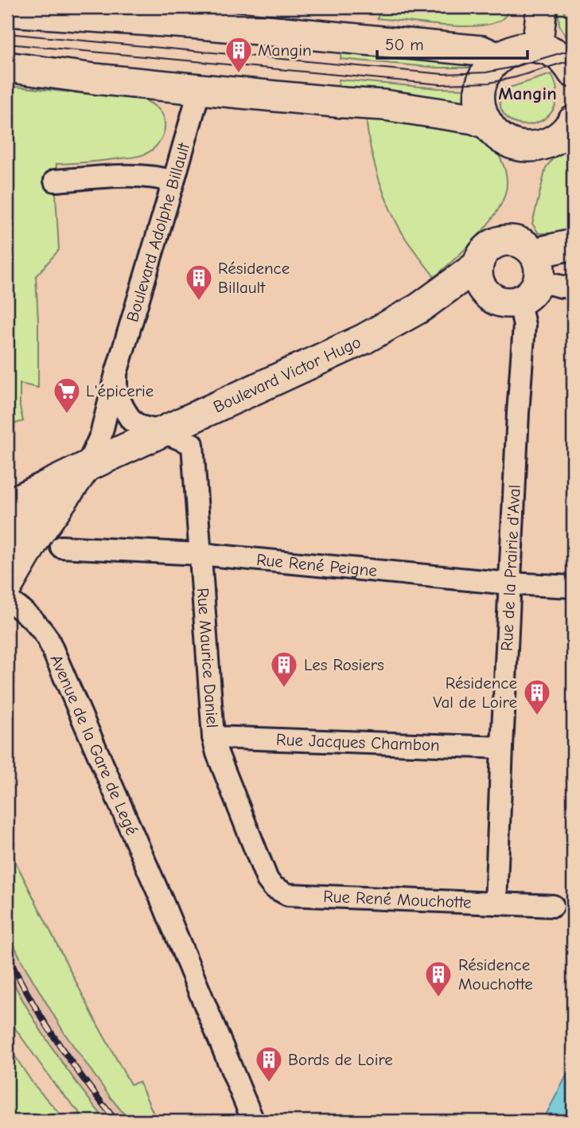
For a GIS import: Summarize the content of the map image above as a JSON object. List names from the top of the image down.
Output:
{
  "streets": {
    "main road": ["Boulevard Victor Hugo"],
    "street": [
      "Boulevard Adolphe Billault",
      "Rue René Peigne",
      "Rue de la Prairie d'Aval",
      "Rue Maurice Daniel",
      "Rue Jacques Chambon",
      "Avenue de la Gare de Legé",
      "Rue René Mouchotte"
    ]
  },
  "crossings": [
    ["Boulevard Adolphe Billault", "Boulevard Victor Hugo"],
    ["Boulevard Adolphe Billault", "Rue Maurice Daniel"],
    ["Boulevard Victor Hugo", "Rue de la Prairie d'Aval"],
    ["Rue René Peigne", "Rue de la Prairie d'Aval"],
    ["Rue René Peigne", "Rue Maurice Daniel"],
    ["Rue de la Prairie d'Aval", "Rue Jacques Chambon"],
    ["Rue de la Prairie d'Aval", "Rue René Mouchotte"],
    ["Rue Maurice Daniel", "Rue Jacques Chambon"],
    ["Rue Maurice Daniel", "Rue René Mouchotte"]
  ],
  "districts": ["Mangin"],
  "places": {
    "building": [
      "Mangin",
      "Résidence Billault",
      "Les Rosiers",
      "Résidence Val de Loire",
      "Résidence Mouchotte",
      "Bords de Loire"
    ],
    "supermarket": ["L'épicerie"]
  },
  "scale_bar": "50 m"
}
